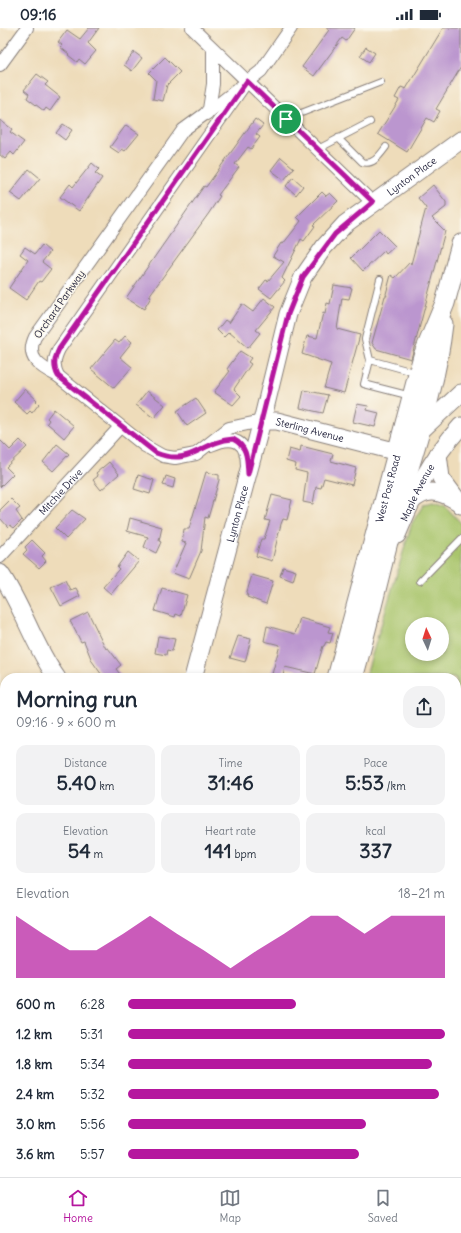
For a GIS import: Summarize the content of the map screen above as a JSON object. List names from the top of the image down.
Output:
{
  "streets": {
    "main road": ["West Post Road"],
    "street": [
      "Lynton Place",
      "Orchard Parkway",
      "Sterling Avenue",
      "Mitchie Drive",
      "Maple Avenue"
    ]
  },
  "crossings": [
    ["Lynton Place", "Sterling Avenue"],
    ["Orchard Parkway", "Sterling Avenue"],
    ["Sterling Avenue", "West Post Road"],
    ["Sterling Avenue", "Mitchie Drive"],
    ["West Post Road", "Maple Avenue"]
  ],
  "north": "top",
  "page": {
    "status": "09:16",
    "heading": ["Morning run", "09:16 · 9 × 600 m"],
    "stats": [
      ["Distance", "5.40 km"],
      ["Time", "31:46"],
      ["Pace", "5:53 /km"],
      ["Elevation", "54 m"],
      ["Heart rate", "141 bpm"],
      ["kcal", "337"]
    ],
    "chart": ["Elevation", "18–21 m"],
    "list": [
      {
        "name": "600 m",
        "note": "6:28"
      },
      {
        "name": "1.2 km",
        "note": "5:31"
      },
      {
        "name": "1.8 km",
        "note": "5:34"
      },
      {
        "name": "2.4 km",
        "note": "5:32"
      },
      {
        "name": "3.0 km",
        "note": "5:56"
      },
      {
        "name": "3.6 km",
        "note": "5:57"
      }
    ],
    "tabs": ["Home", "Map", "Saved"]
  }
}
